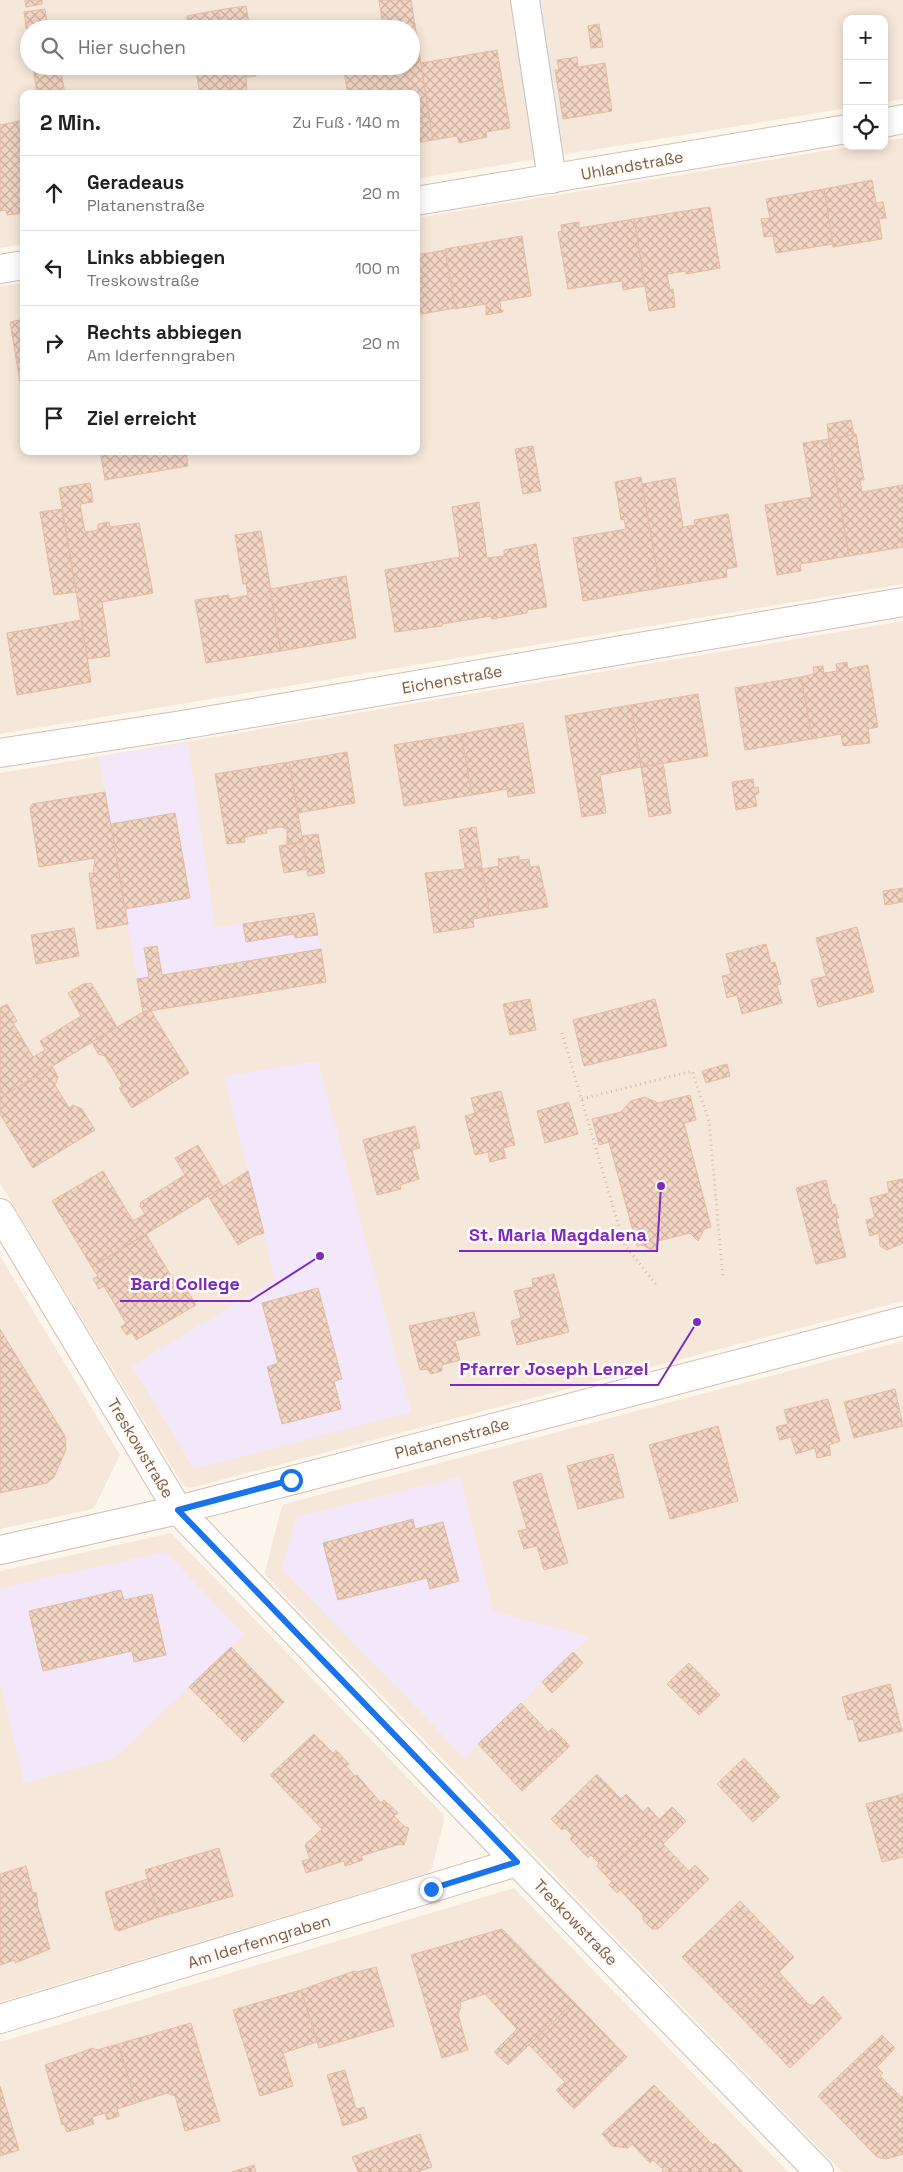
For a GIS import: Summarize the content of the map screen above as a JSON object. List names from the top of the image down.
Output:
{
  "streets": {
    "street": [
      "Uhlandstraße",
      "Eichenstraße",
      "Platanenstraße",
      "Treskowstraße",
      "Am Iderfenngraben"
    ]
  },
  "crossings": [
    ["Platanenstraße", "Treskowstraße"],
    ["Treskowstraße", "Am Iderfenngraben"]
  ],
  "places": ["St. Maria Magdalena", "Bard College", "Pfarrer Joseph Lenzel"],
  "page": {
    "map_buttons": ["+", "−"],
    "search": "Hier suchen",
    "heading": ["2 Min.", "Zu Fuß · 140 m"],
    "list": [
      ["Geradeaus", "Platanenstraße", "20 m"],
      ["Links abbiegen", "Treskowstraße", "100 m"],
      ["Rechts abbiegen", "Am Iderfenngraben", "20 m"],
      "Ziel erreicht"
    ]
  }
}
